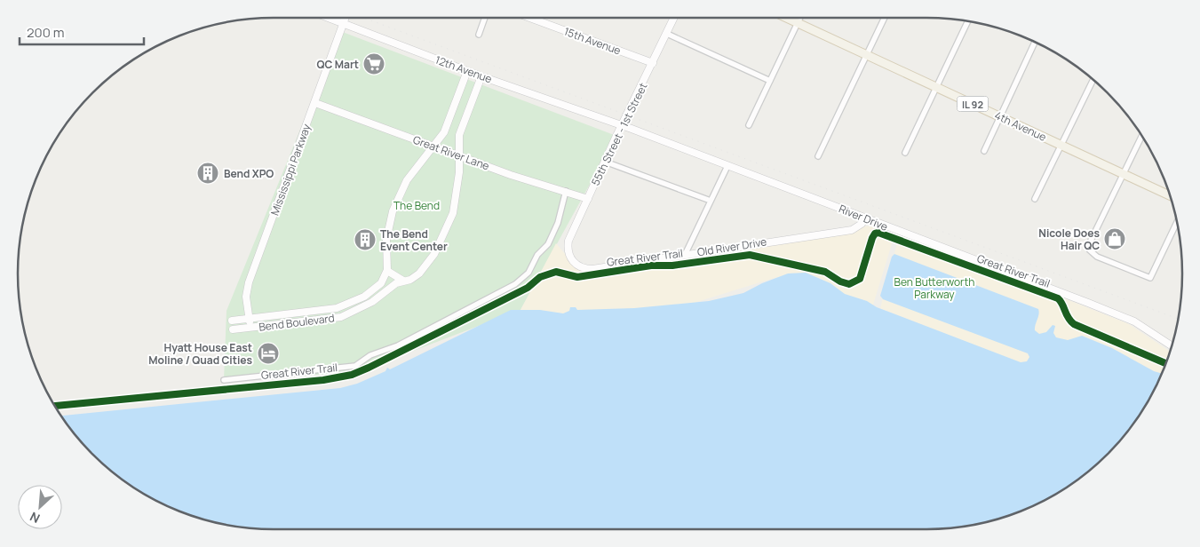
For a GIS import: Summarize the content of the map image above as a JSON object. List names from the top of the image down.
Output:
{
  "streets": {
    "main road": ["IL 92", "4th Avenue"],
    "street": [
      "15th Avenue",
      "12th Avenue",
      "55th Street - 1st Street",
      "Great River Lane",
      "Mississippi Parkway",
      "River Drive",
      "Old River Drive",
      "Bend Boulevard"
    ],
    "cycle path": ["Great River Trail"]
  },
  "crossings": [
    ["15th Avenue", "55th Street - 1st Street"],
    ["12th Avenue", "55th Street - 1st Street"],
    ["12th Avenue", "Mississippi Parkway"],
    ["12th Avenue", "River Drive"],
    ["12th Avenue", "Bend Boulevard"],
    ["55th Street - 1st Street", "Great River Lane"],
    ["55th Street - 1st Street", "River Drive"],
    ["55th Street - 1st Street", "Old River Drive"],
    ["Great River Lane", "Mississippi Parkway"],
    ["Great River Lane", "Bend Boulevard"],
    ["Mississippi Parkway", "Bend Boulevard"],
    ["River Drive", "Old River Drive"]
  ],
  "parks": ["The Bend", "Ben Butterworth Parkway"],
  "places": {
    "supermarket": ["QC Mart"],
    "building": ["Bend XPO", "The Bend Event Center"],
    "shop": ["Nicole Does Hair QC"],
    "hotel": ["Hyatt House East Moline / Quad Cities"]
  },
  "scale_bar": "200 m",
  "north": "bottom left"
}
